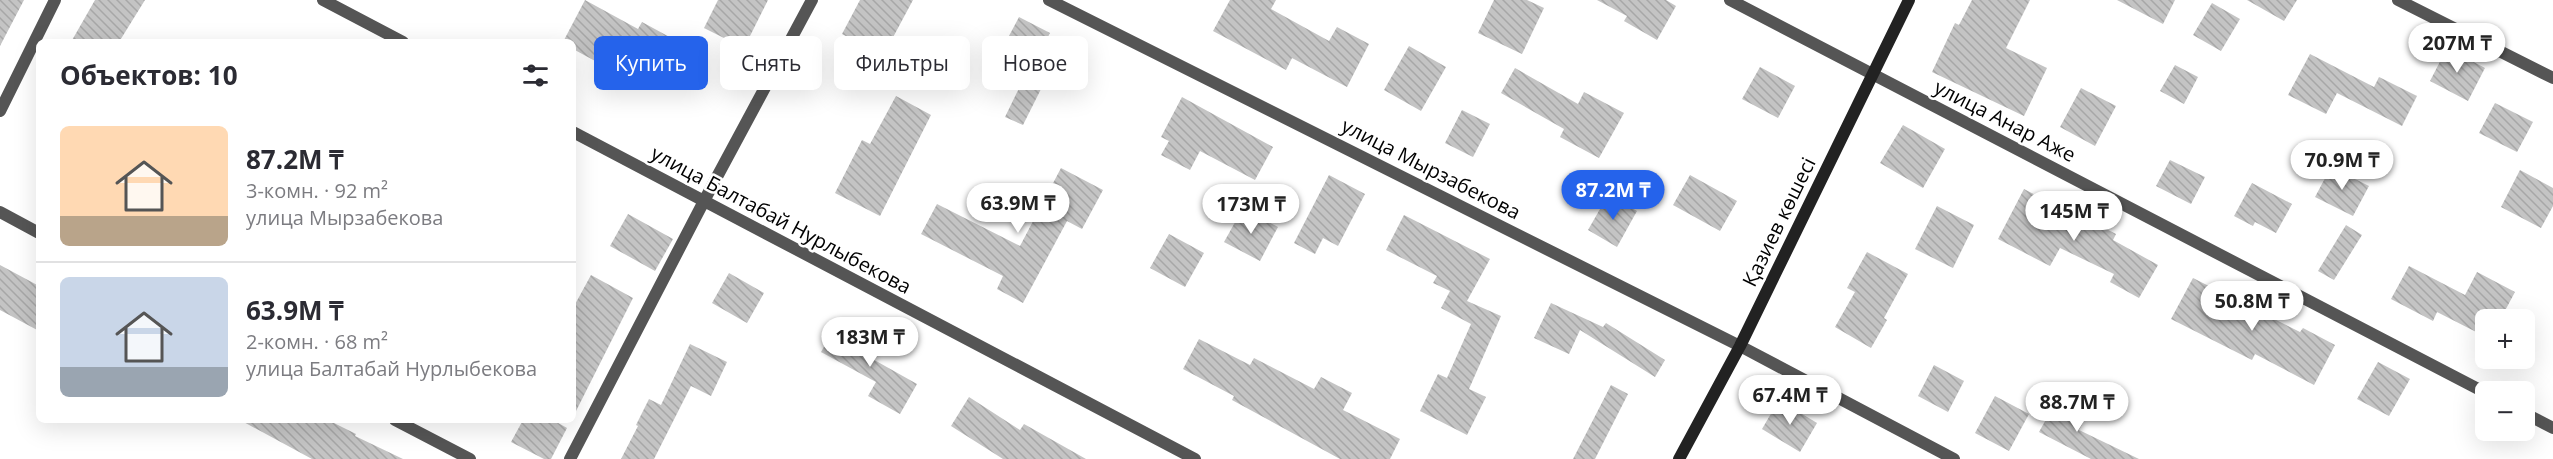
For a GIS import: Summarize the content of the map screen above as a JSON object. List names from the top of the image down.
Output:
{
  "streets": {
    "street": [
      "улица Анар Аже",
      "улица Мырзабекова",
      "улица Балтабай Нурлыбекова",
      "Қазиев көшесі"
    ]
  },
  "crossings": [
    ["улица Анар Аже", "Қазиев көшесі"],
    ["улица Мырзабекова", "Қазиев көшесі"]
  ],
  "page": {
    "price": [
      "207M ₸",
      "70.9M ₸",
      "87.2M ₸",
      "63.9M ₸",
      "173M ₸",
      "145M ₸",
      "50.8M ₸",
      "183M ₸",
      "67.4M ₸",
      "88.7M ₸"
    ],
    "chip": [
      "Купить",
      "Снять",
      "Фильтры",
      "Новое"
    ],
    "heading": "Объектов: 10",
    "list": [
      {
        "name": "87.2M ₸",
        "note": "3-комн. · 92 m² · улица Мырзабекова"
      },
      {
        "name": "63.9M ₸",
        "note": "2-комн. · 68 m² · улица Балтабай Нурлыбекова"
      }
    ],
    "map_buttons": ["+", "−"]
  }
}
